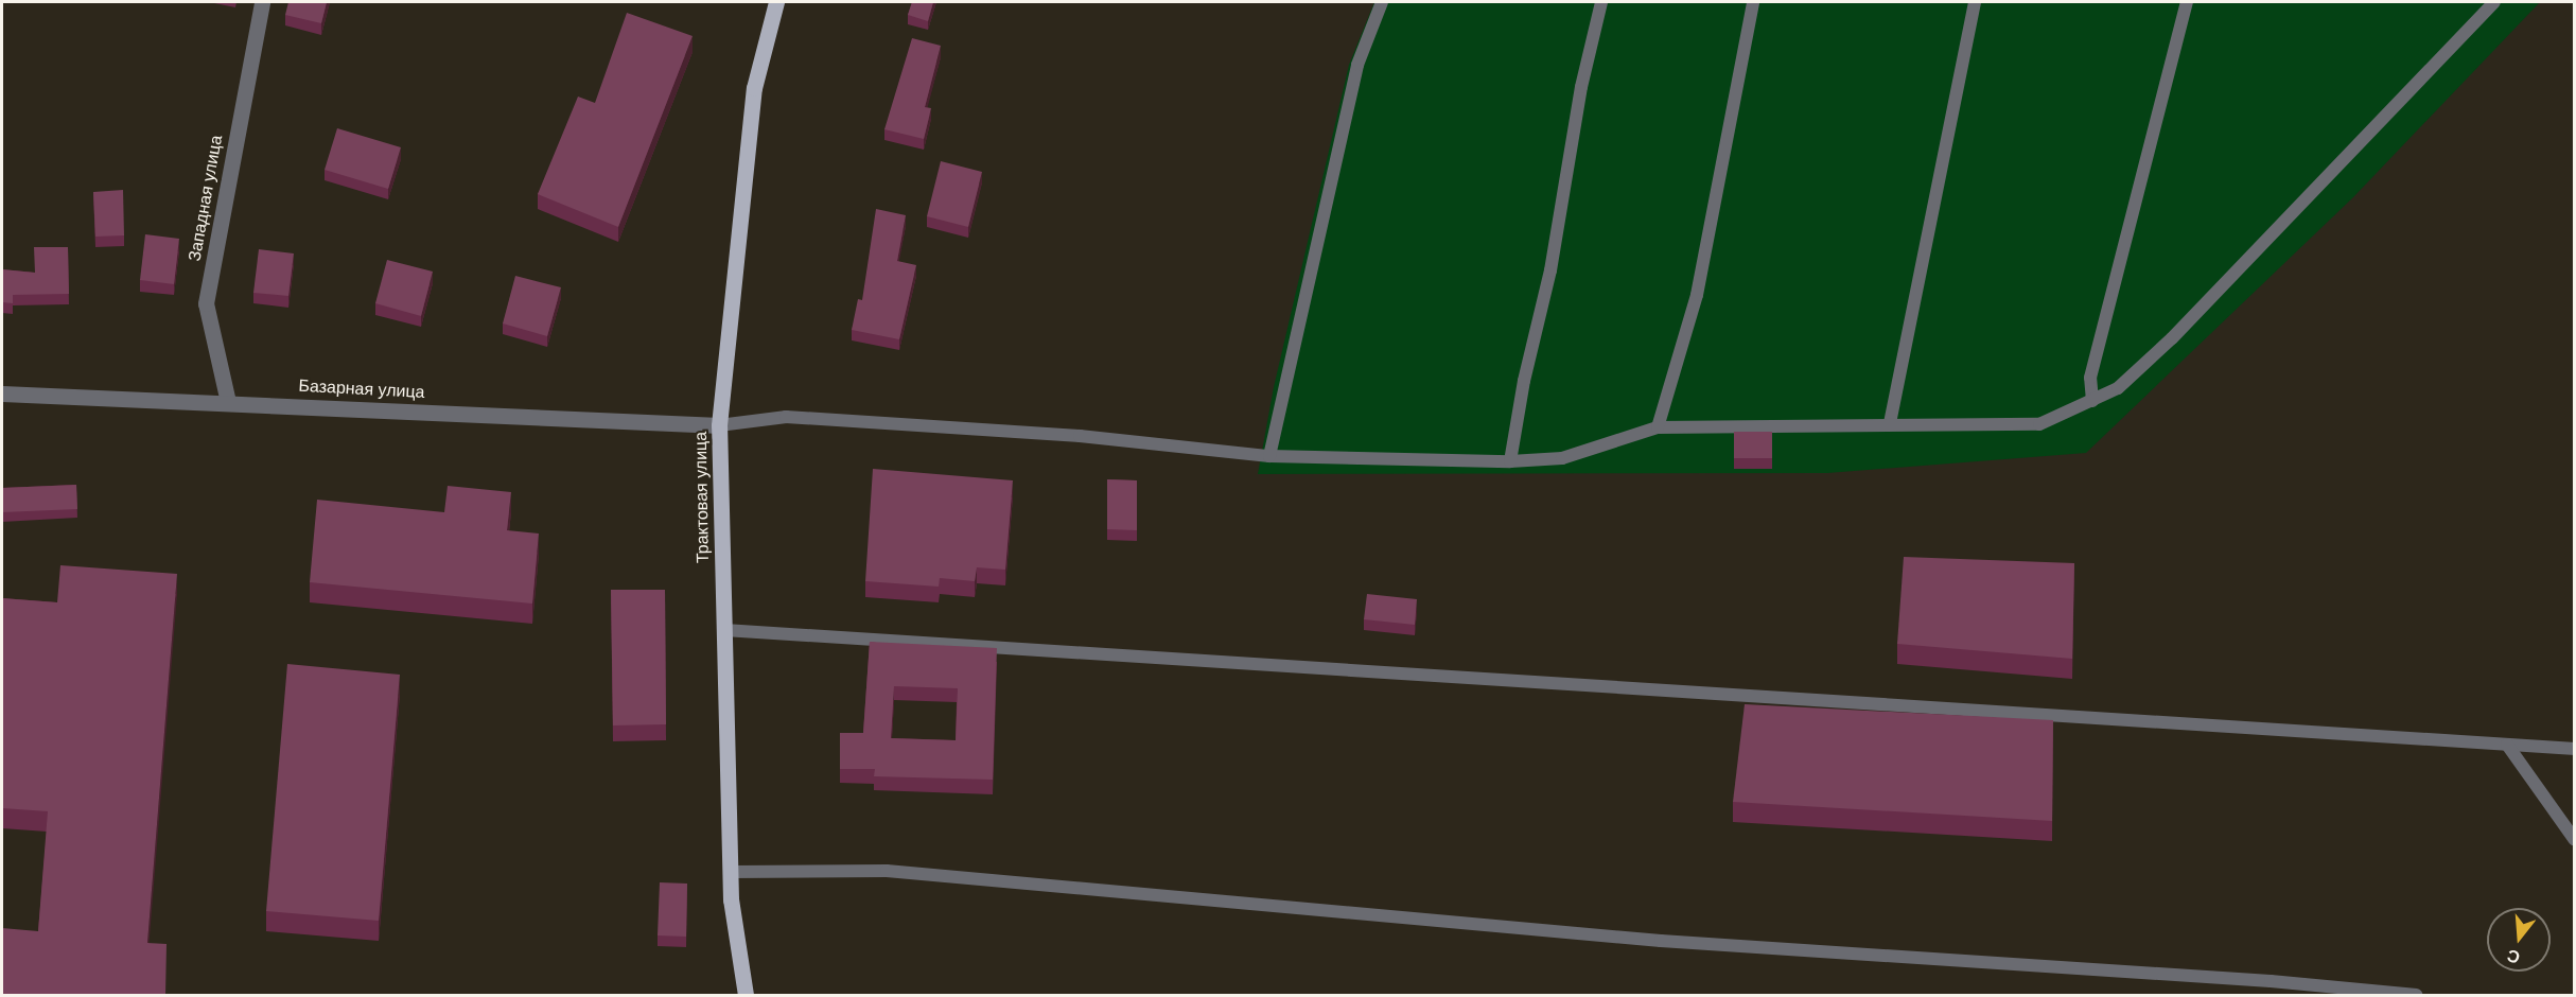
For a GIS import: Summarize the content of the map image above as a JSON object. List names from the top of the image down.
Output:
{
  "streets": {
    "main road": ["Трактовая улица"],
    "street": ["Западная улица", "Базарная улица"]
  },
  "crossings": [
    ["Западная улица", "Базарная улица"],
    ["Базарная улица", "Трактовая улица"]
  ],
  "north": "bottom"
}
